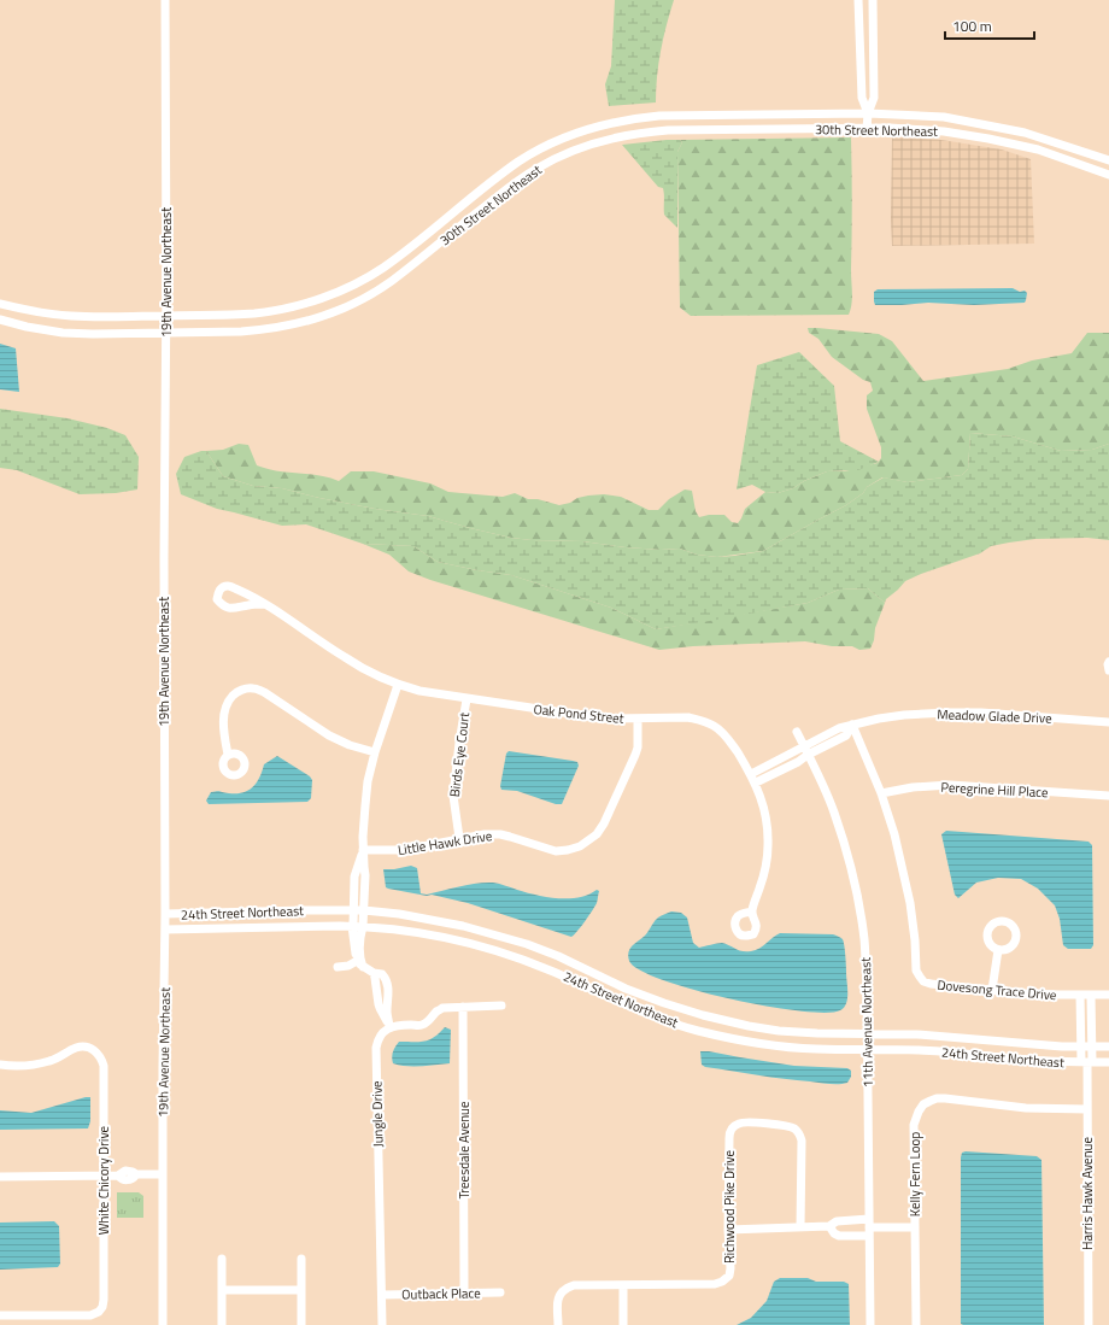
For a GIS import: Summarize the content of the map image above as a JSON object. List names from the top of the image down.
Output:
{
  "streets": {
    "street": [
      "30th Street Northeast",
      "19th Avenue Northeast",
      "Oak Pond Street",
      "Meadow Glade Drive",
      "Birds Eye Court",
      "Peregrine Hill Place",
      "Little Hawk Drive",
      "24th Street Northeast",
      "Dovesong Trace Drive",
      "11th Avenue Northeast",
      "Jungle Drive",
      "Treesdale Avenue",
      "Kelly Fern Loop",
      "White Chicory Drive",
      "Harris Hawk Avenue",
      "Richwood Pike Drive",
      "Outback Place"
    ]
  },
  "crossings": [
    ["30th Street Northeast", "19th Avenue Northeast"],
    ["19th Avenue Northeast", "24th Street Northeast"],
    ["Oak Pond Street", "Meadow Glade Drive"],
    ["Oak Pond Street", "Birds Eye Court"],
    ["Oak Pond Street", "Little Hawk Drive"],
    ["Meadow Glade Drive", "Dovesong Trace Drive"],
    ["Meadow Glade Drive", "11th Avenue Northeast"],
    ["Birds Eye Court", "Little Hawk Drive"],
    ["Peregrine Hill Place", "Dovesong Trace Drive"],
    ["24th Street Northeast", "11th Avenue Northeast"],
    ["24th Street Northeast", "Harris Hawk Avenue"],
    ["Jungle Drive", "Outback Place"],
    ["Treesdale Avenue", "Outback Place"],
    ["Kelly Fern Loop", "Harris Hawk Avenue"]
  ],
  "scale_bar": "100 m"
}
